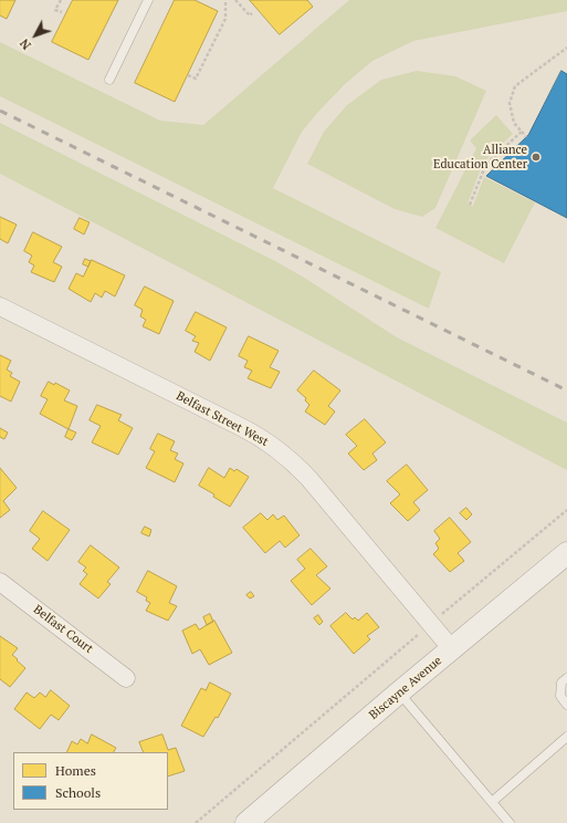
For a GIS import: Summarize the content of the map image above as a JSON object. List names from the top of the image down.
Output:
{
  "streets": {
    "street": ["Belfast Street West", "Belfast Court", "Biscayne Avenue"]
  },
  "crossings": [
    ["Belfast Street West", "Biscayne Avenue"]
  ],
  "places": ["Alliance Education Center"],
  "legend": ["Homes", "Schools"],
  "north": "bottom left"
}
